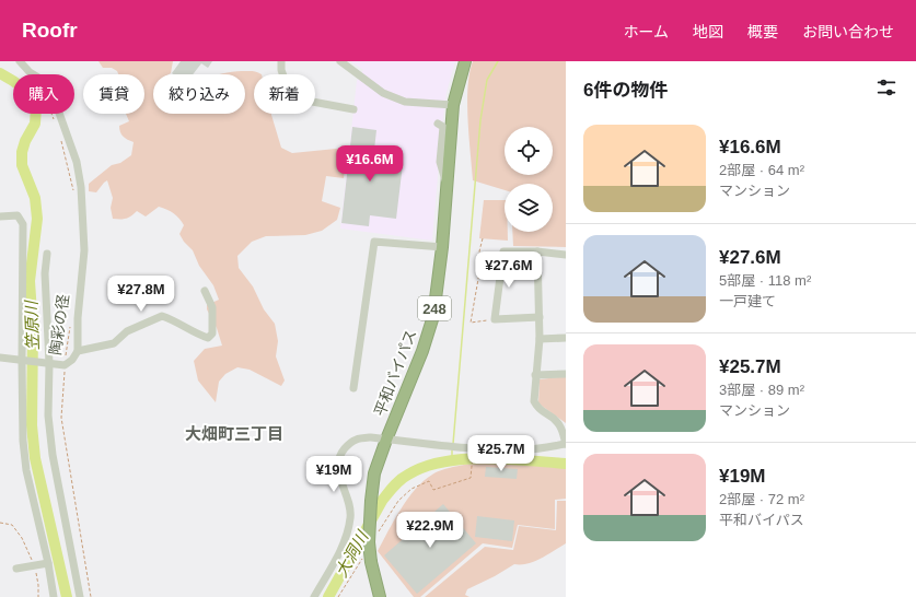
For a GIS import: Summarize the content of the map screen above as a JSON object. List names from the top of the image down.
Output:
{
  "streets": {
    "highway": ["248", "平和バイパス"],
    "path": ["陶彩の径"]
  },
  "crossings": [
    ["248", "平和バイパス"]
  ],
  "districts": ["大畑町三丁目"],
  "water": ["笠原川", "大洞川"],
  "page": {
    "header": "Roofr",
    "nav": [
      "ホーム",
      "地図",
      "概要",
      "お問い合わせ"
    ],
    "heading": "6件の物件",
    "chip": [
      "購入",
      "賃貸",
      "絞り込み",
      "新着"
    ],
    "list": [
      {
        "name": "¥16.6M",
        "note": "2部屋 · 64 m² · マンション"
      },
      {
        "name": "¥27.6M",
        "note": "5部屋 · 118 m² · 一戸建て"
      },
      {
        "name": "¥25.7M",
        "note": "3部屋 · 89 m² · マンション"
      },
      {
        "name": "¥19M",
        "note": "2部屋 · 72 m² · 平和バイパス"
      }
    ],
    "price": [
      "¥16.6M",
      "¥27.6M",
      "¥27.8M",
      "¥25.7M",
      "¥19M",
      "¥22.9M"
    ]
  }
}
